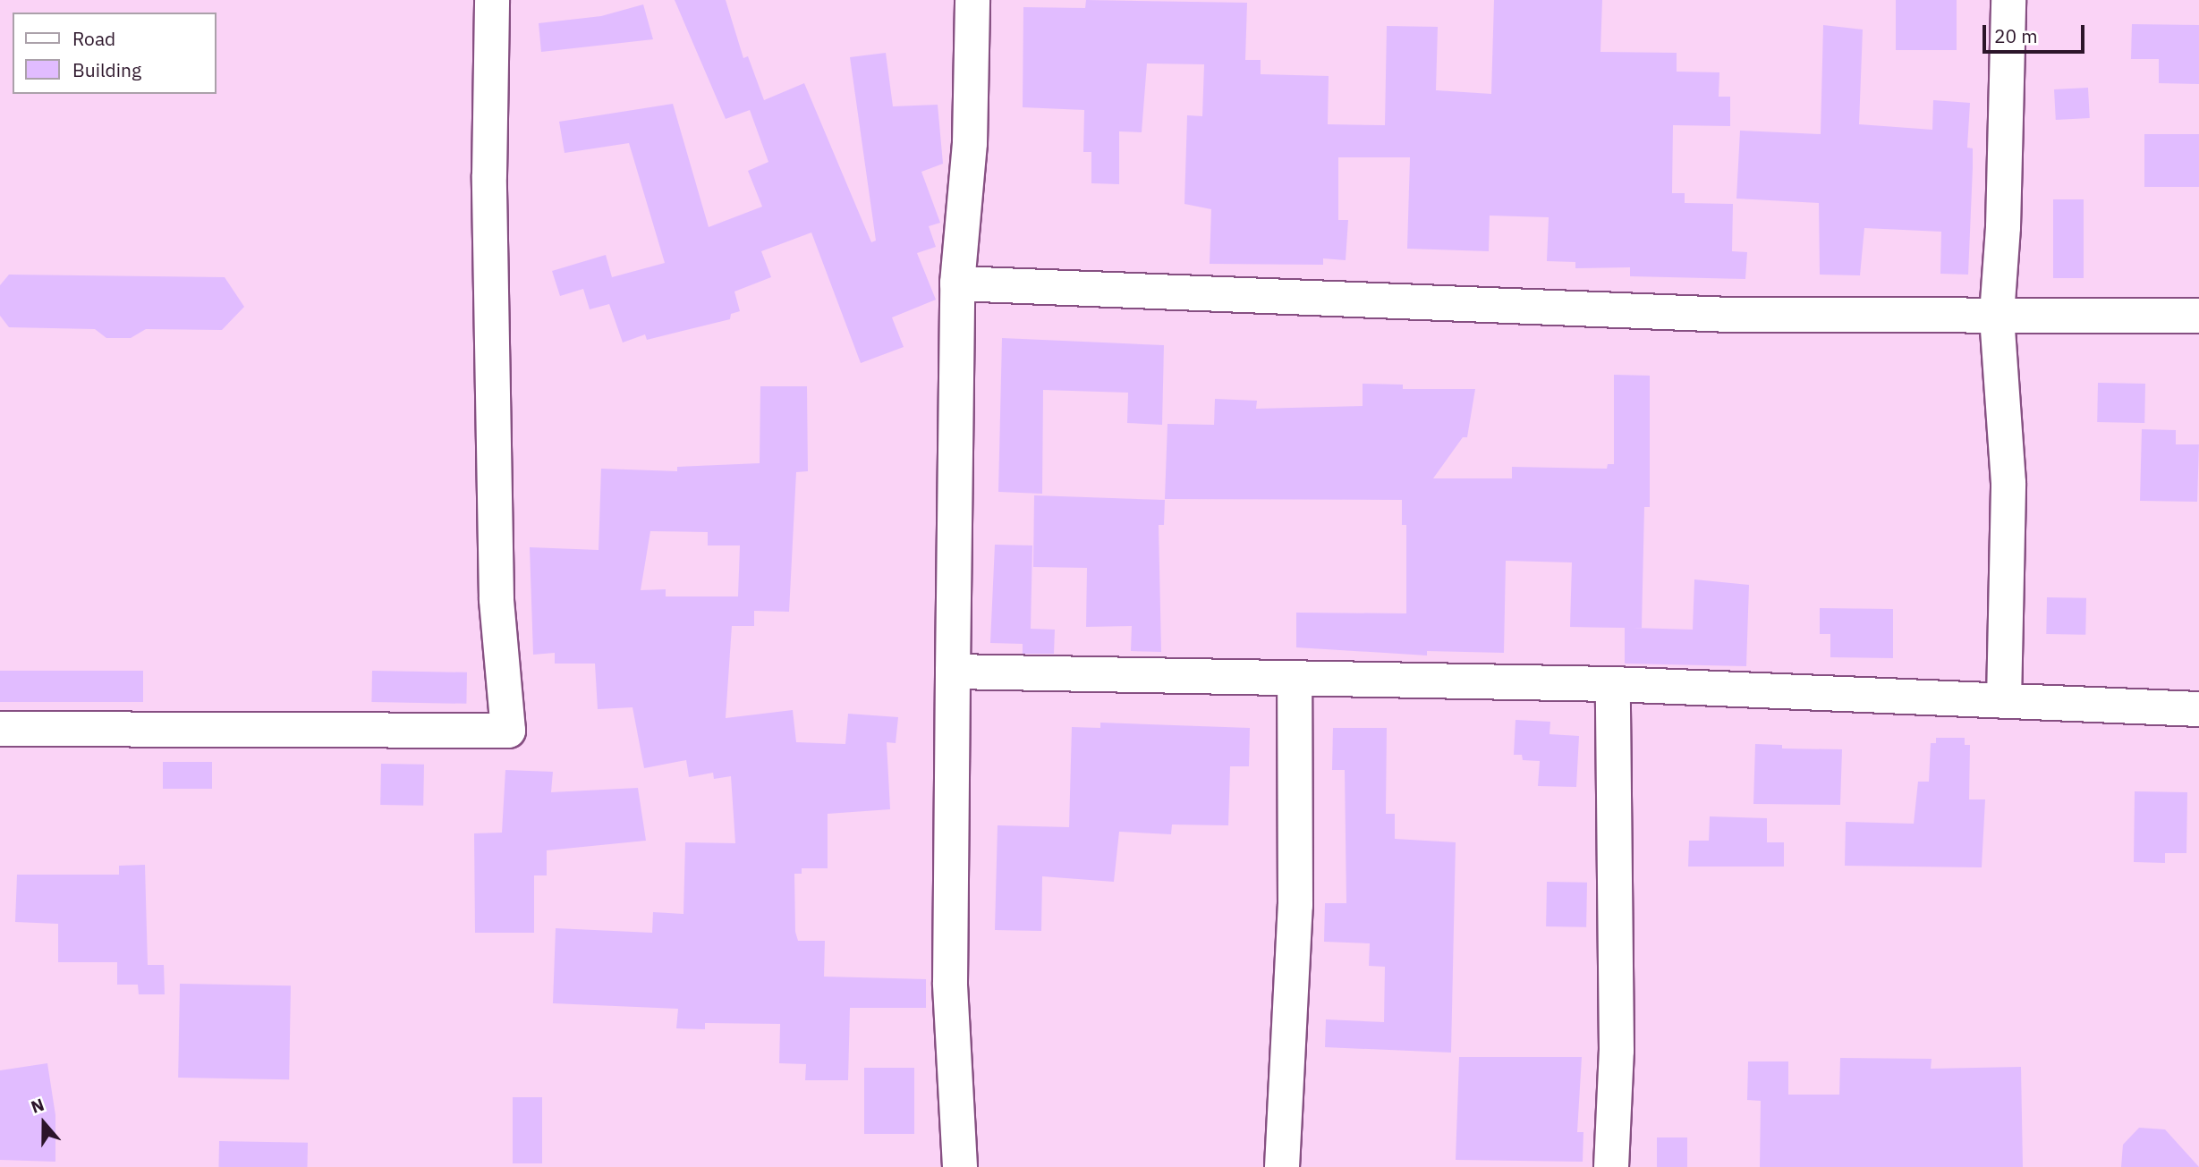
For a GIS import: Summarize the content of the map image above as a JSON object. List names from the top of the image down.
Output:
{
  "legend": ["Road", "Building"],
  "scale_bar": "20 m",
  "north": "top"
}
